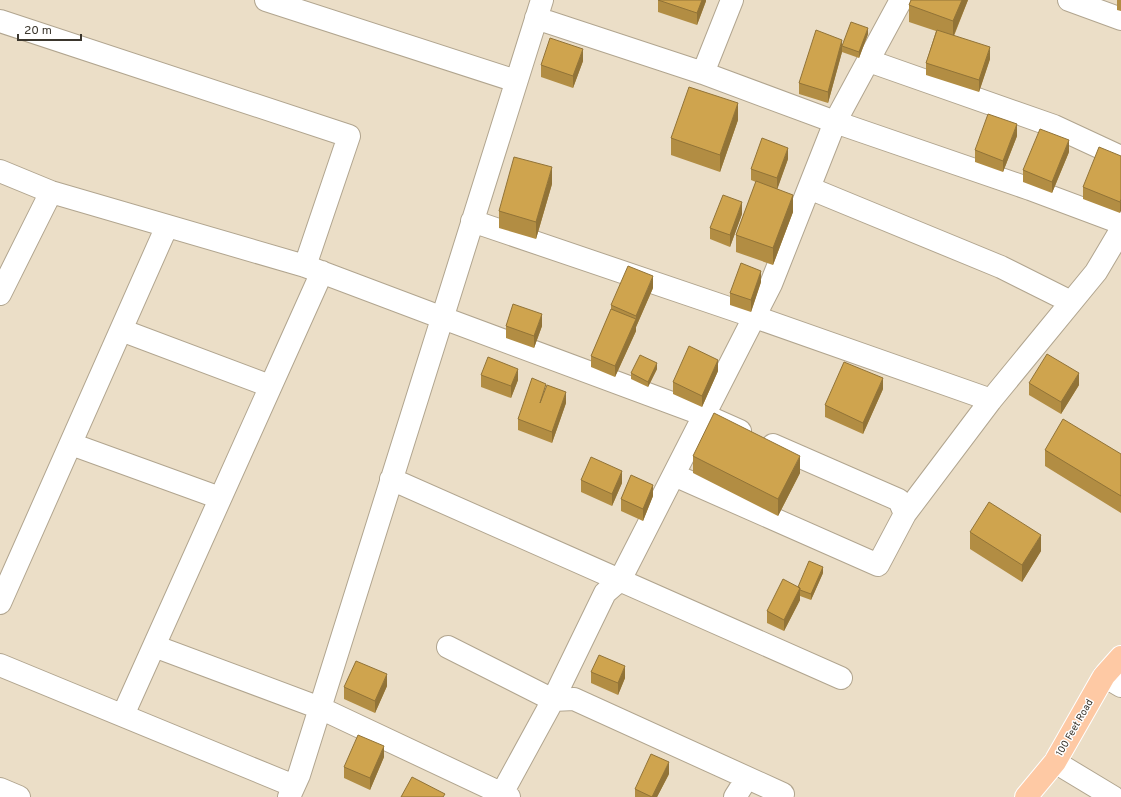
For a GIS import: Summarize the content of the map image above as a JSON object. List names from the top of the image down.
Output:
{
  "streets": {
    "main road": ["100 Feet Road"]
  },
  "scale_bar": "20 m"
}
